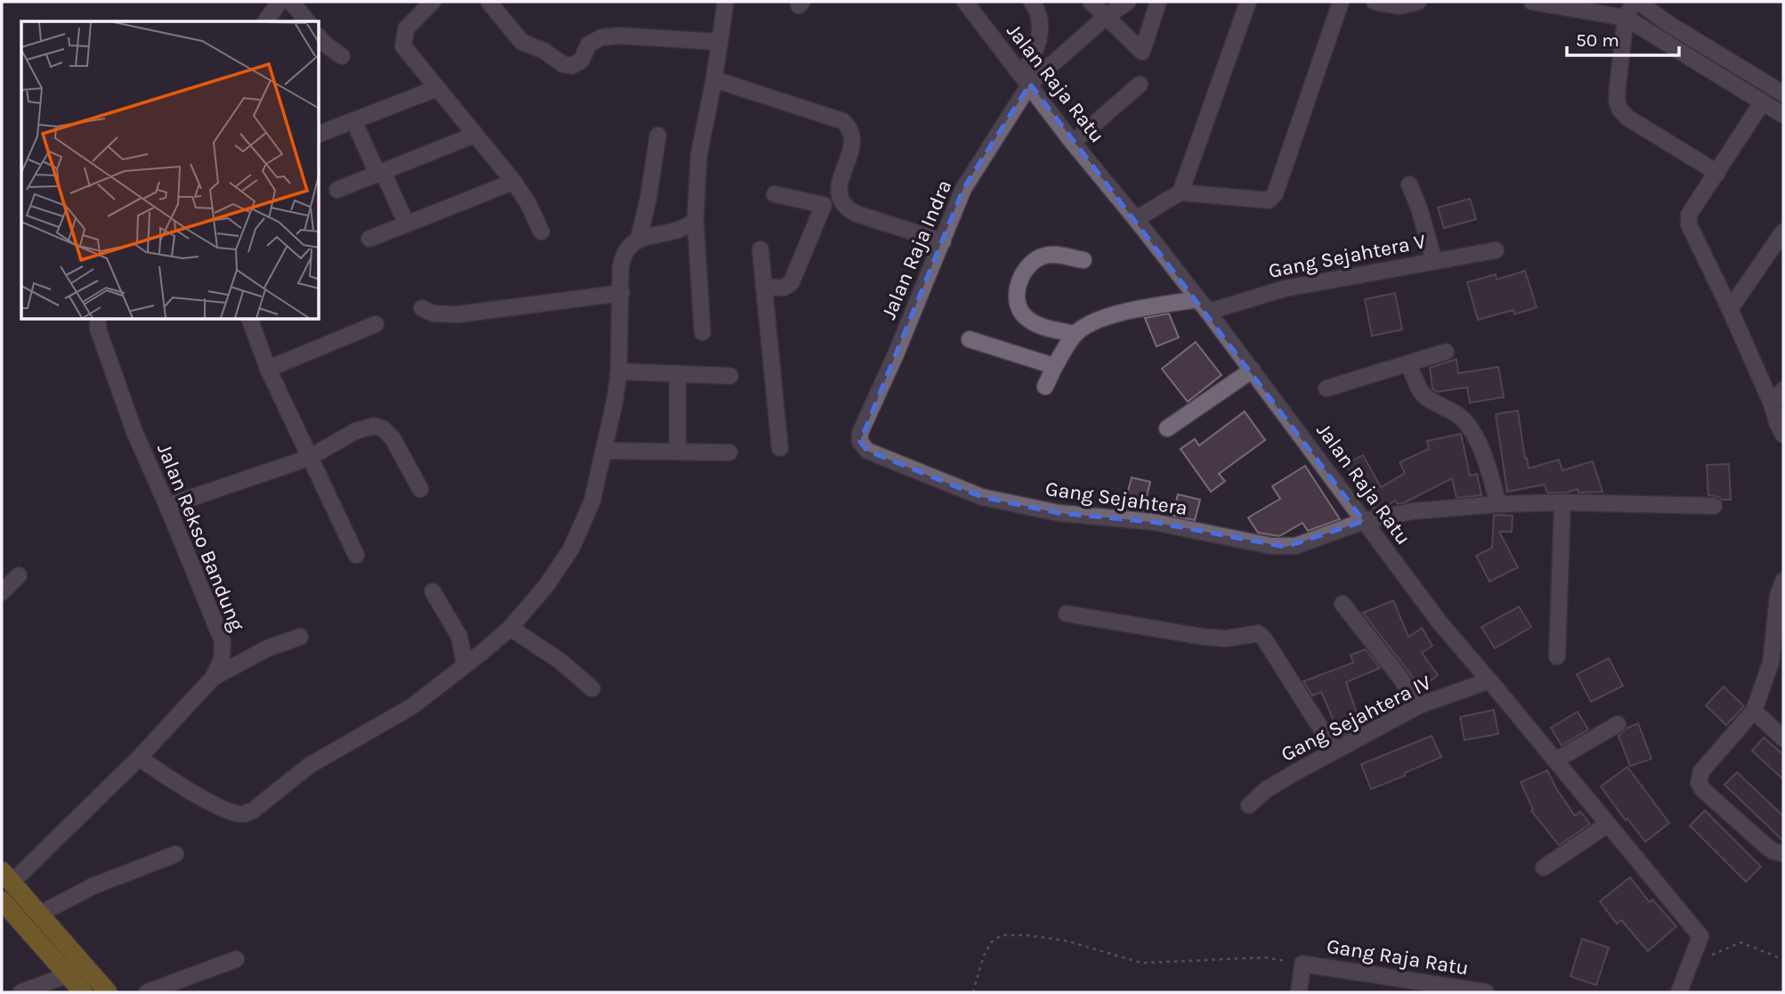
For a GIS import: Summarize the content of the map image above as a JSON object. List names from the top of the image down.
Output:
{
  "streets": {
    "street": [
      "Jalan Raja Ratu",
      "Jalan Raja Indra",
      "Gang Sejahtera V",
      "Gang Sejahtera",
      "Jalan Rekso Bandung",
      "Gang Sejahtera IV",
      "Gang Raja Ratu"
    ]
  },
  "crossings": [
    ["Jalan Raja Ratu", "Jalan Raja Indra"],
    ["Jalan Raja Ratu", "Gang Sejahtera V"],
    ["Jalan Raja Ratu", "Gang Sejahtera"],
    ["Jalan Raja Ratu", "Gang Sejahtera IV"],
    ["Jalan Raja Indra", "Gang Sejahtera"]
  ],
  "scale_bar": "50 m"
}
